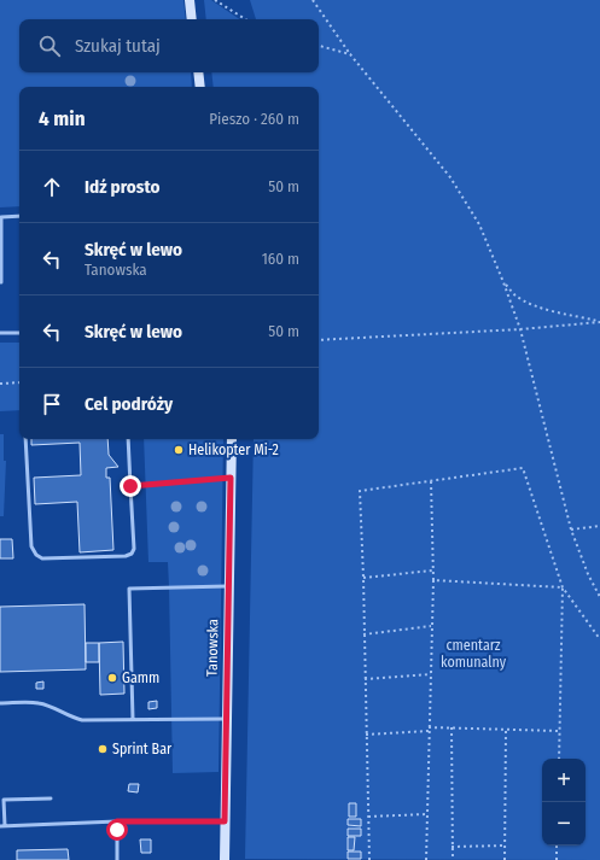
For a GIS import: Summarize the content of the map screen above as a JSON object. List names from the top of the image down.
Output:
{
  "streets": {
    "main road": ["Tanowska"]
  },
  "parks": ["cmentarz komunalny"],
  "places": ["Helikopter Mi-2", "Gamm", "Sprint Bar"],
  "page": {
    "search": "Szukaj tutaj",
    "heading": ["4 min", "Pieszo · 260 m"],
    "list": [
      ["Idź prosto", "50 m"],
      ["Skręć w lewo", "Tanowska", "160 m"],
      ["Skręć w lewo", "50 m"],
      "Cel podróży"
    ],
    "map_buttons": ["+", "−"]
  }
}
